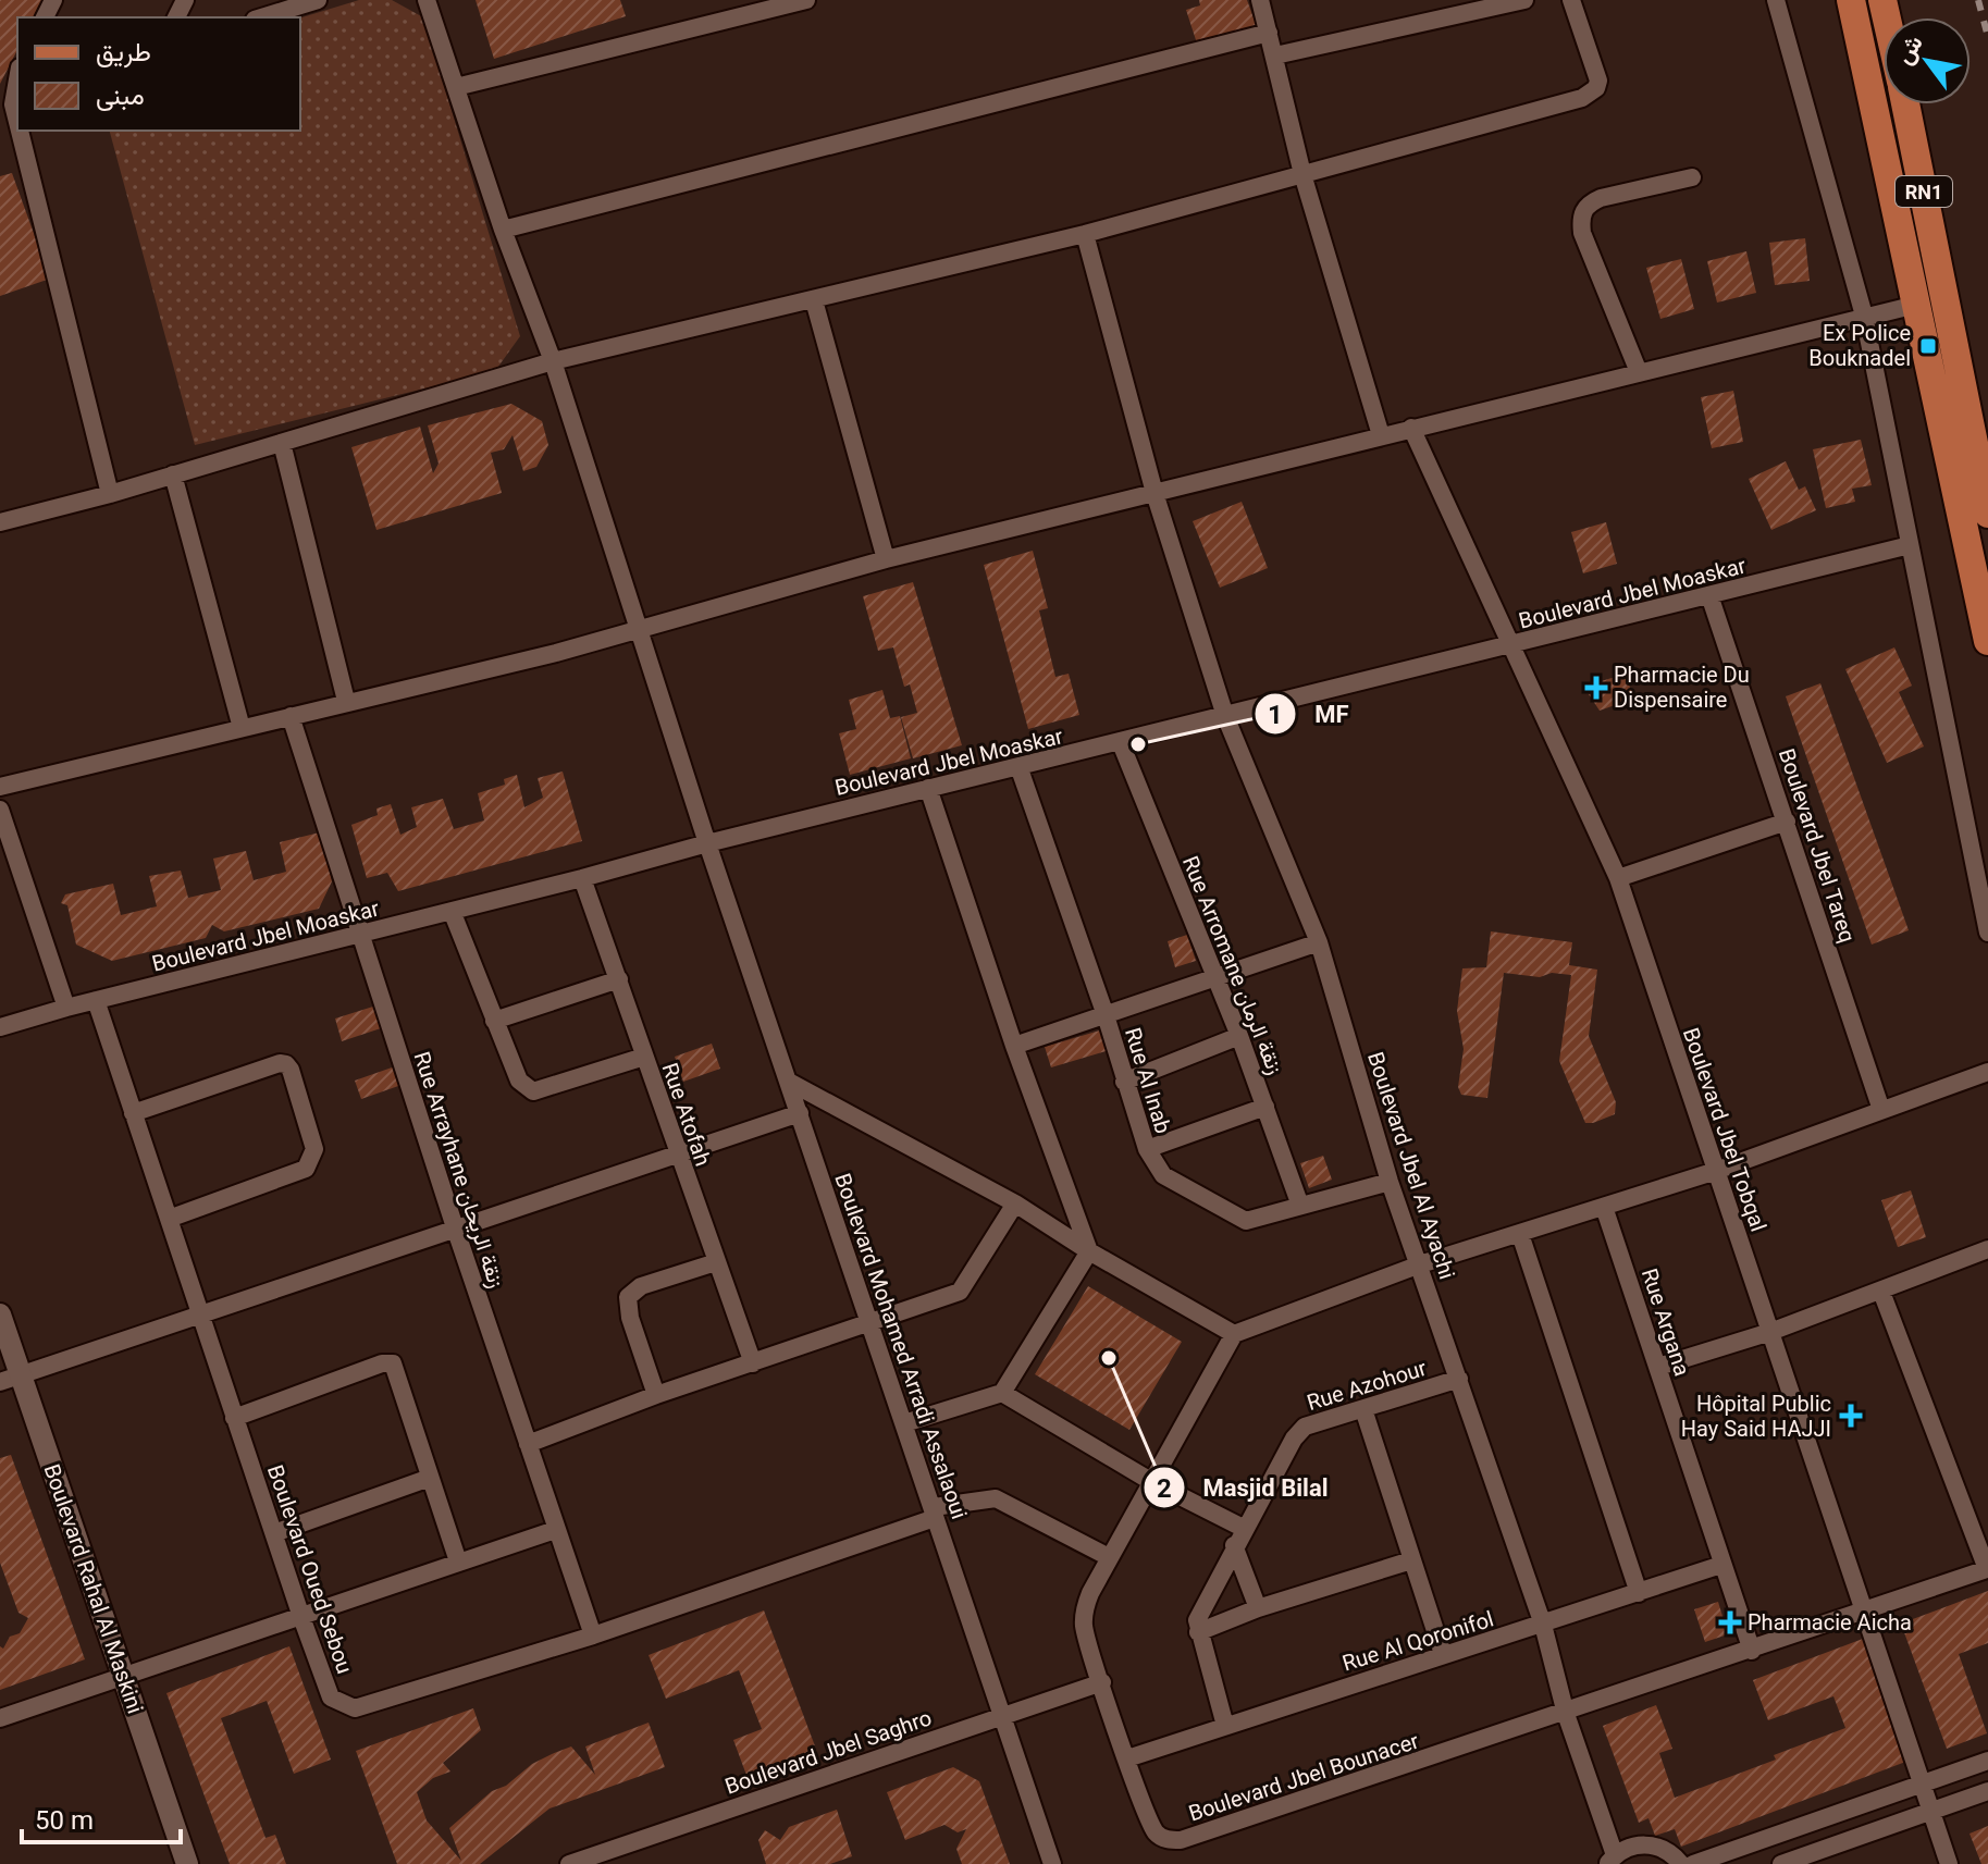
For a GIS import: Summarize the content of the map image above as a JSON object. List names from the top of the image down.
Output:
{
  "streets": {
    "main road": ["RN1"],
    "street": [
      "Boulevard Jbel Moaskar",
      "Boulevard Jbel Tareq",
      "Rue Arromane زنقة الرمان",
      "Rue Al Inab",
      "Rue Atofah",
      "Boulevard Jbel Tobqal",
      "Boulevard Jbel Al Ayachi",
      "Rue Arrayhane زنقة الريحان",
      "Rue Argana",
      "Boulevard Mohamed Arradi Assalaoui",
      "Rue Azohour",
      "Boulevard Oued Sebou",
      "Boulevard Rahal Al Maskini",
      "Rue Al Qoronifol",
      "Boulevard Jbel Saghro",
      "Boulevard Jbel Bounacer"
    ]
  },
  "crossings": [
    ["Boulevard Jbel Moaskar", "Boulevard Jbel Tareq"],
    ["Boulevard Jbel Moaskar", "Rue Arromane زنقة الرمان"],
    ["Boulevard Jbel Moaskar", "Rue Al Inab"],
    ["Boulevard Jbel Moaskar", "Rue Atofah"],
    ["Boulevard Jbel Moaskar", "Boulevard Jbel Tobqal"],
    ["Boulevard Jbel Moaskar", "Boulevard Jbel Al Ayachi"],
    ["Boulevard Jbel Moaskar", "Rue Arrayhane زنقة الريحان"],
    ["Boulevard Jbel Moaskar", "Boulevard Mohamed Arradi Assalaoui"],
    ["Boulevard Jbel Moaskar", "Boulevard Oued Sebou"],
    ["Rue Arromane زنقة الرمان", "Rue Al Inab"],
    ["Rue Al Inab", "Boulevard Jbel Al Ayachi"],
    ["Boulevard Jbel Tobqal", "Boulevard Jbel Bounacer"],
    ["Boulevard Jbel Al Ayachi", "Rue Azohour"],
    ["Boulevard Jbel Al Ayachi", "Rue Al Qoronifol"],
    ["Boulevard Jbel Al Ayachi", "Boulevard Jbel Bounacer"],
    ["Rue Arrayhane زنقة الريحان", "Boulevard Oued Sebou"],
    ["Rue Argana", "Rue Al Qoronifol"],
    ["Rue Argana", "Boulevard Jbel Bounacer"],
    ["Boulevard Mohamed Arradi Assalaoui", "Boulevard Oued Sebou"],
    ["Boulevard Mohamed Arradi Assalaoui", "Boulevard Jbel Saghro"],
    ["Boulevard Oued Sebou", "Boulevard Jbel Bounacer"],
    ["Rue Al Qoronifol", "Boulevard Jbel Bounacer"],
    ["Boulevard Jbel Saghro", "Boulevard Jbel Bounacer"]
  ],
  "places": {
    "transit": ["Ex Police Bouknadel"],
    "health": ["Pharmacie Du Dispensaire", "Hôpital Public Hay Said HAJJI", "Pharmacie Aicha"],
    "other": ["MF", "Masjid Bilal"]
  },
  "legend": ["طريق", "مبنى"],
  "scale_bar": "50 m",
  "north": "top left"
}
